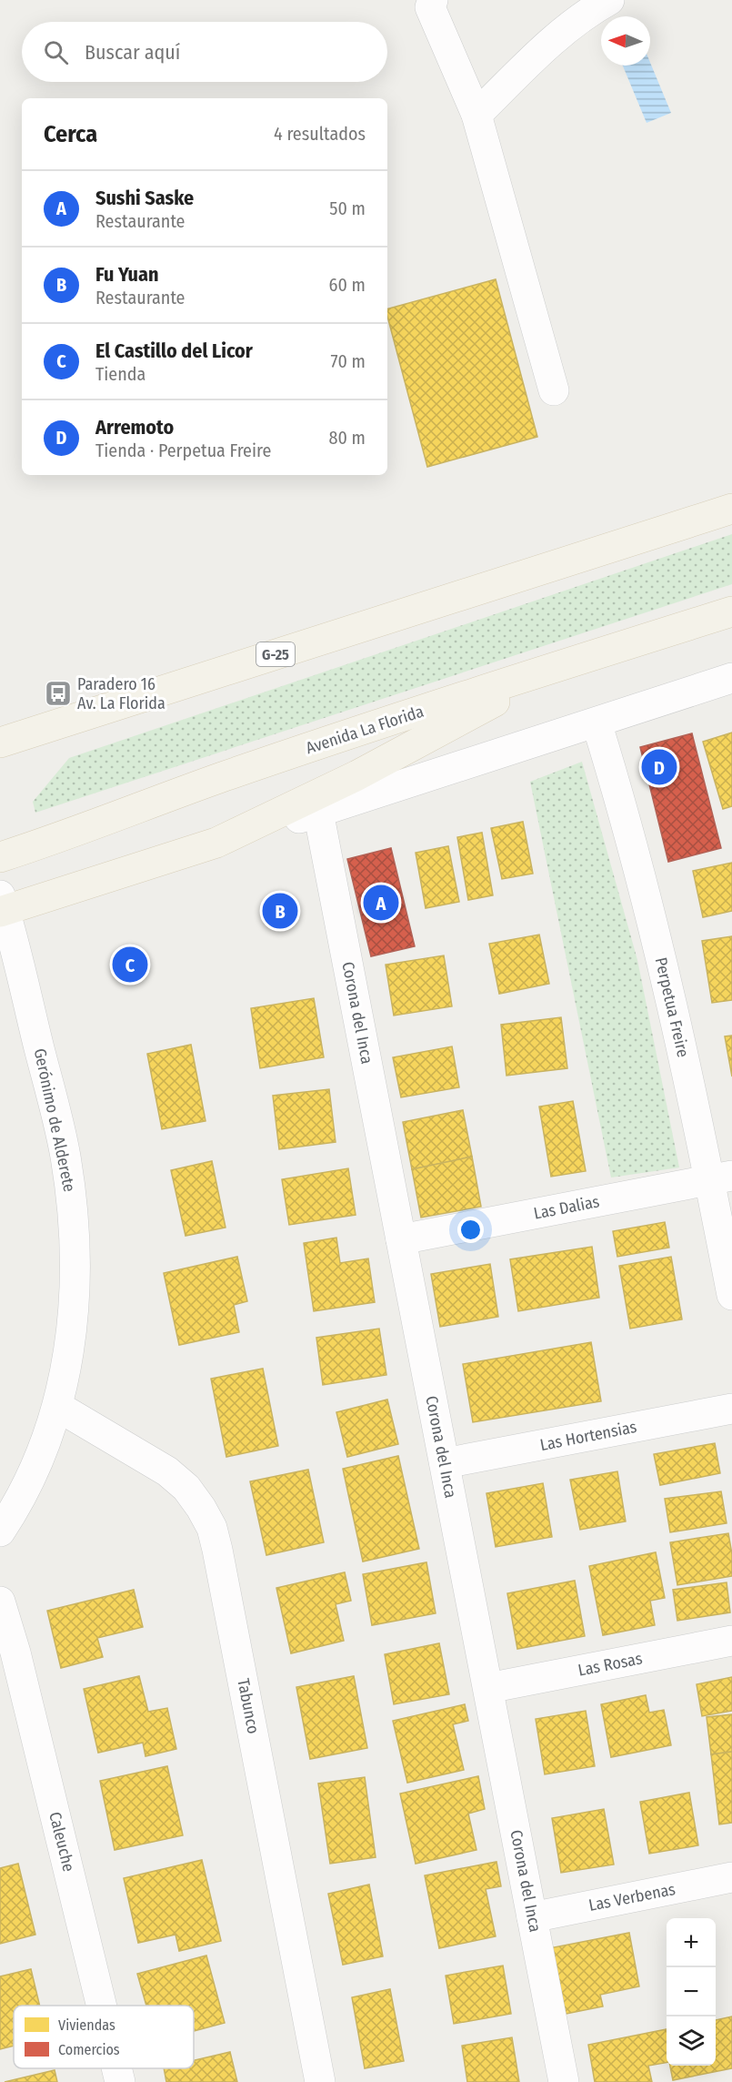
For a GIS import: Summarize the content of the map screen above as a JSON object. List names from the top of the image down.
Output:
{
  "streets": {
    "main road": ["G-25", "Avenida La Florida"],
    "street": [
      "Perpetua Freire",
      "Corona del Inca",
      "Gerónimo de Alderete",
      "Las Dalias",
      "Las Hortensias",
      "Las Rosas",
      "Tabunco",
      "Caleuche",
      "Las Verbenas"
    ]
  },
  "crossings": [
    ["Perpetua Freire", "Las Dalias"],
    ["Corona del Inca", "Las Dalias"],
    ["Corona del Inca", "Las Hortensias"],
    ["Corona del Inca", "Las Rosas"],
    ["Corona del Inca", "Las Verbenas"],
    ["Gerónimo de Alderete", "Tabunco"]
  ],
  "places": {
    "bus stop": ["Paradero 16 Av. La Florida"]
  },
  "legend": ["Viviendas", "Comercios"],
  "north": "left",
  "page": {
    "search": "Buscar aquí",
    "heading": ["Cerca", "4 resultados"],
    "list": [
      {
        "mark": "A",
        "name": "Sushi Saske",
        "note": "Restaurante",
        "value": "50 m"
      },
      {
        "mark": "B",
        "name": "Fu Yuan",
        "note": "Restaurante",
        "value": "60 m"
      },
      {
        "mark": "C",
        "name": "El Castillo del Licor",
        "note": "Tienda",
        "value": "70 m"
      },
      {
        "mark": "D",
        "name": "Arremoto",
        "note": "Tienda · Perpetua Freire",
        "value": "80 m"
      }
    ],
    "pins": [
      "D",
      "A",
      "B",
      "C"
    ],
    "map_buttons": ["+", "−"]
  }
}
